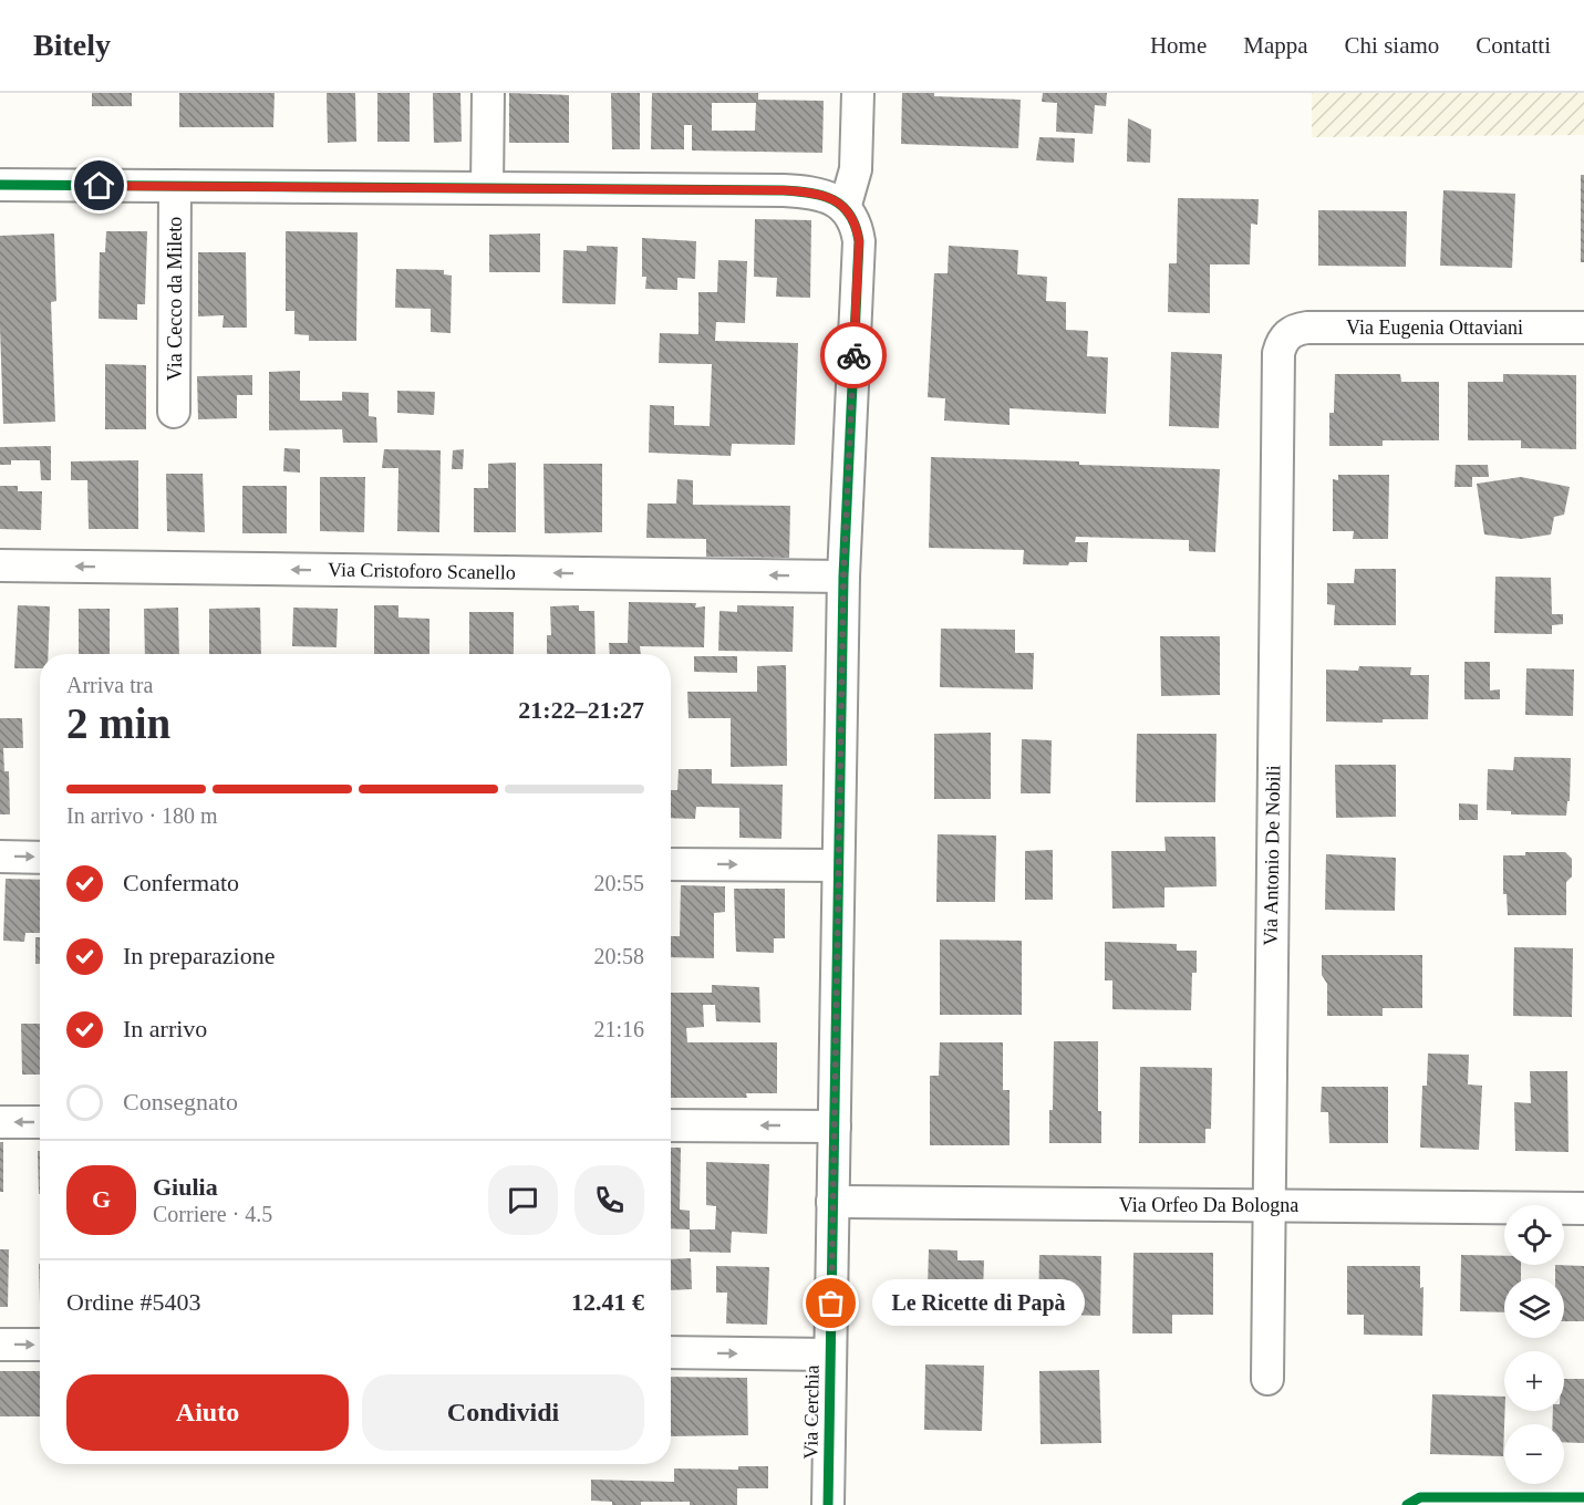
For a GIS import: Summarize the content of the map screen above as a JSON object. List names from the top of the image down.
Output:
{
  "streets": {
    "street": [
      "Via Cecco da Mileto",
      "Via Eugenia Ottaviani",
      "Via Cristoforo Scanello",
      "Via Antonio De Nobili",
      "Via Orfeo Da Bologna",
      "Via Cerchia"
    ]
  },
  "crossings": [
    ["Via Eugenia Ottaviani", "Via Antonio De Nobili"],
    ["Via Cristoforo Scanello", "Via Cerchia"],
    ["Via Antonio De Nobili", "Via Orfeo Da Bologna"],
    ["Via Orfeo Da Bologna", "Via Cerchia"]
  ],
  "one_way": ["Via Cristoforo Scanello"],
  "places": ["Le Ricette di Papà"],
  "page": {
    "header": "Bitely",
    "nav": [
      "Home",
      "Mappa",
      "Chi siamo",
      "Contatti"
    ],
    "heading": ["2 min", "Arriva tra", "21:22–21:27"],
    "panel": [
      "Giulia",
      "Corriere · 4.5",
      "Ordine #5403",
      "12.41 €"
    ],
    "bar": "In arrivo · 180 m",
    "list": [
      ["Confermato", "20:55"],
      ["In preparazione", "20:58"],
      ["In arrivo", "21:16"],
      "Consegnato"
    ],
    "round": "G",
    "map_buttons": ["+", "−"],
    "bubble": "Le Ricette di Papà",
    "buttons": ["Aiuto", "Condividi"]
  }
}
